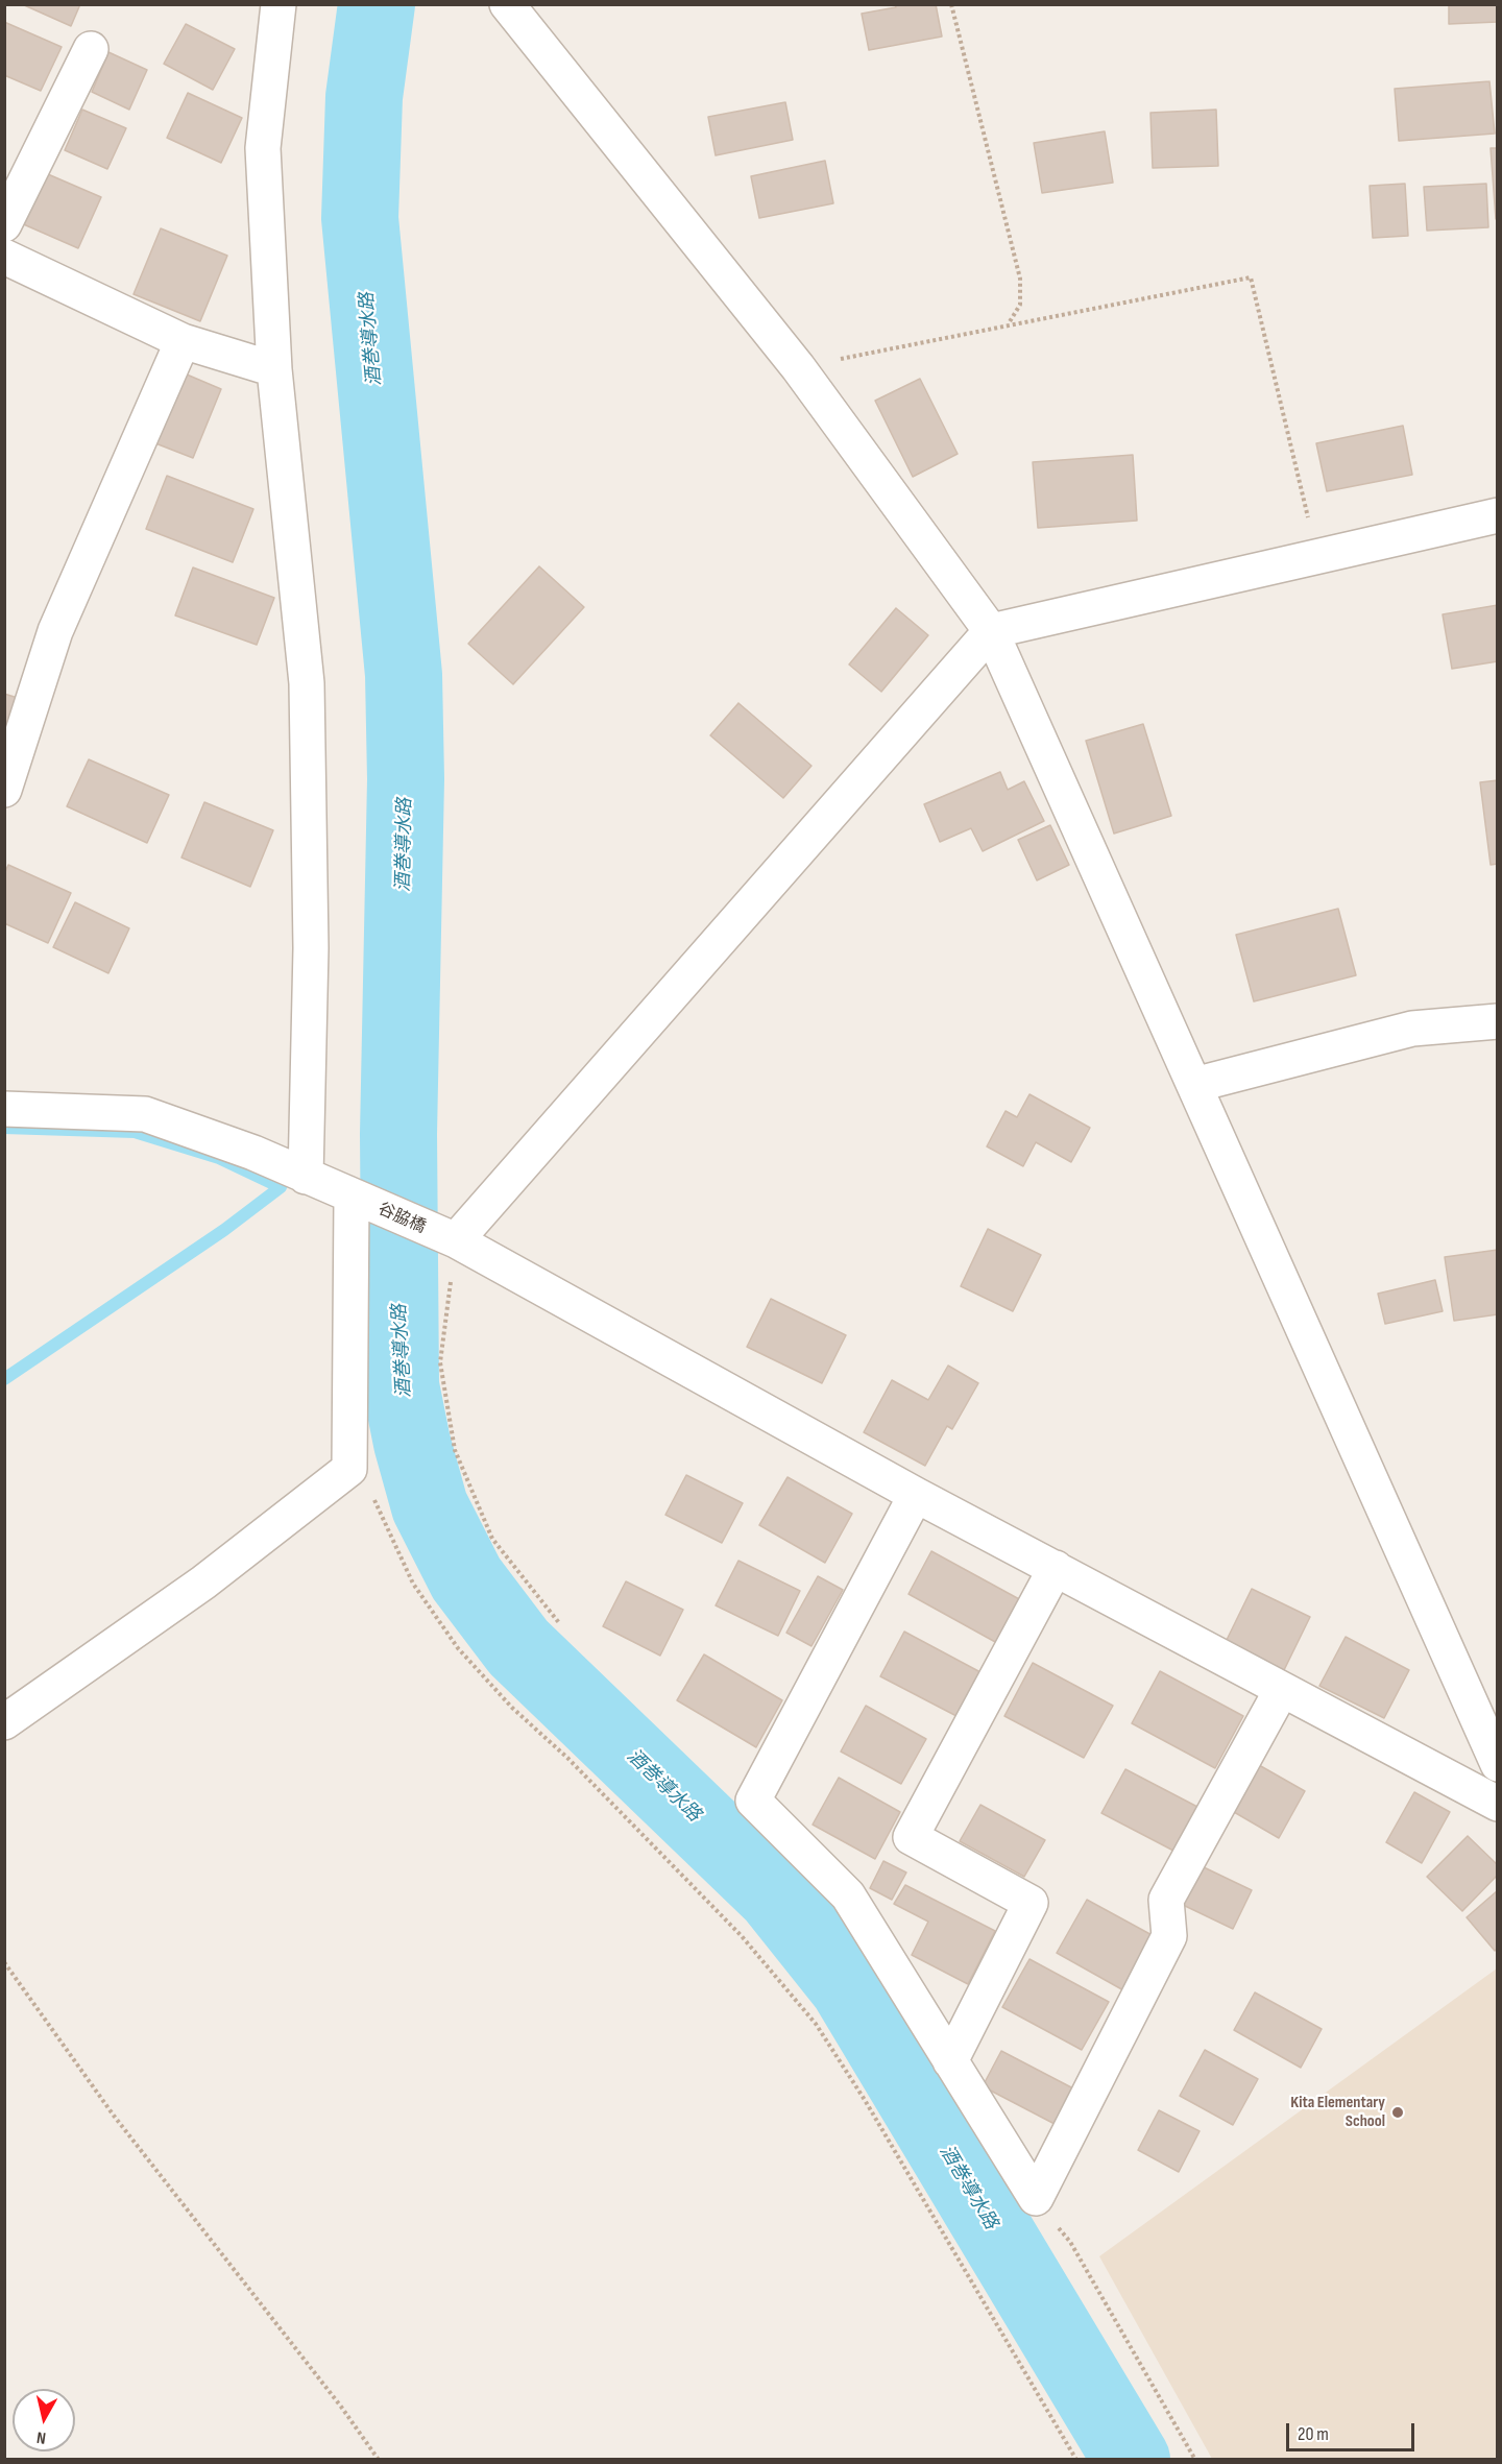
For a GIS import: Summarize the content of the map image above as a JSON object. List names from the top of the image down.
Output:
{
  "streets": {
    "street": ["谷脇橋"]
  },
  "water": ["酒巻導水路"],
  "places": ["Kita Elementary School"],
  "scale_bar": "20 m",
  "north": "bottom"
}
